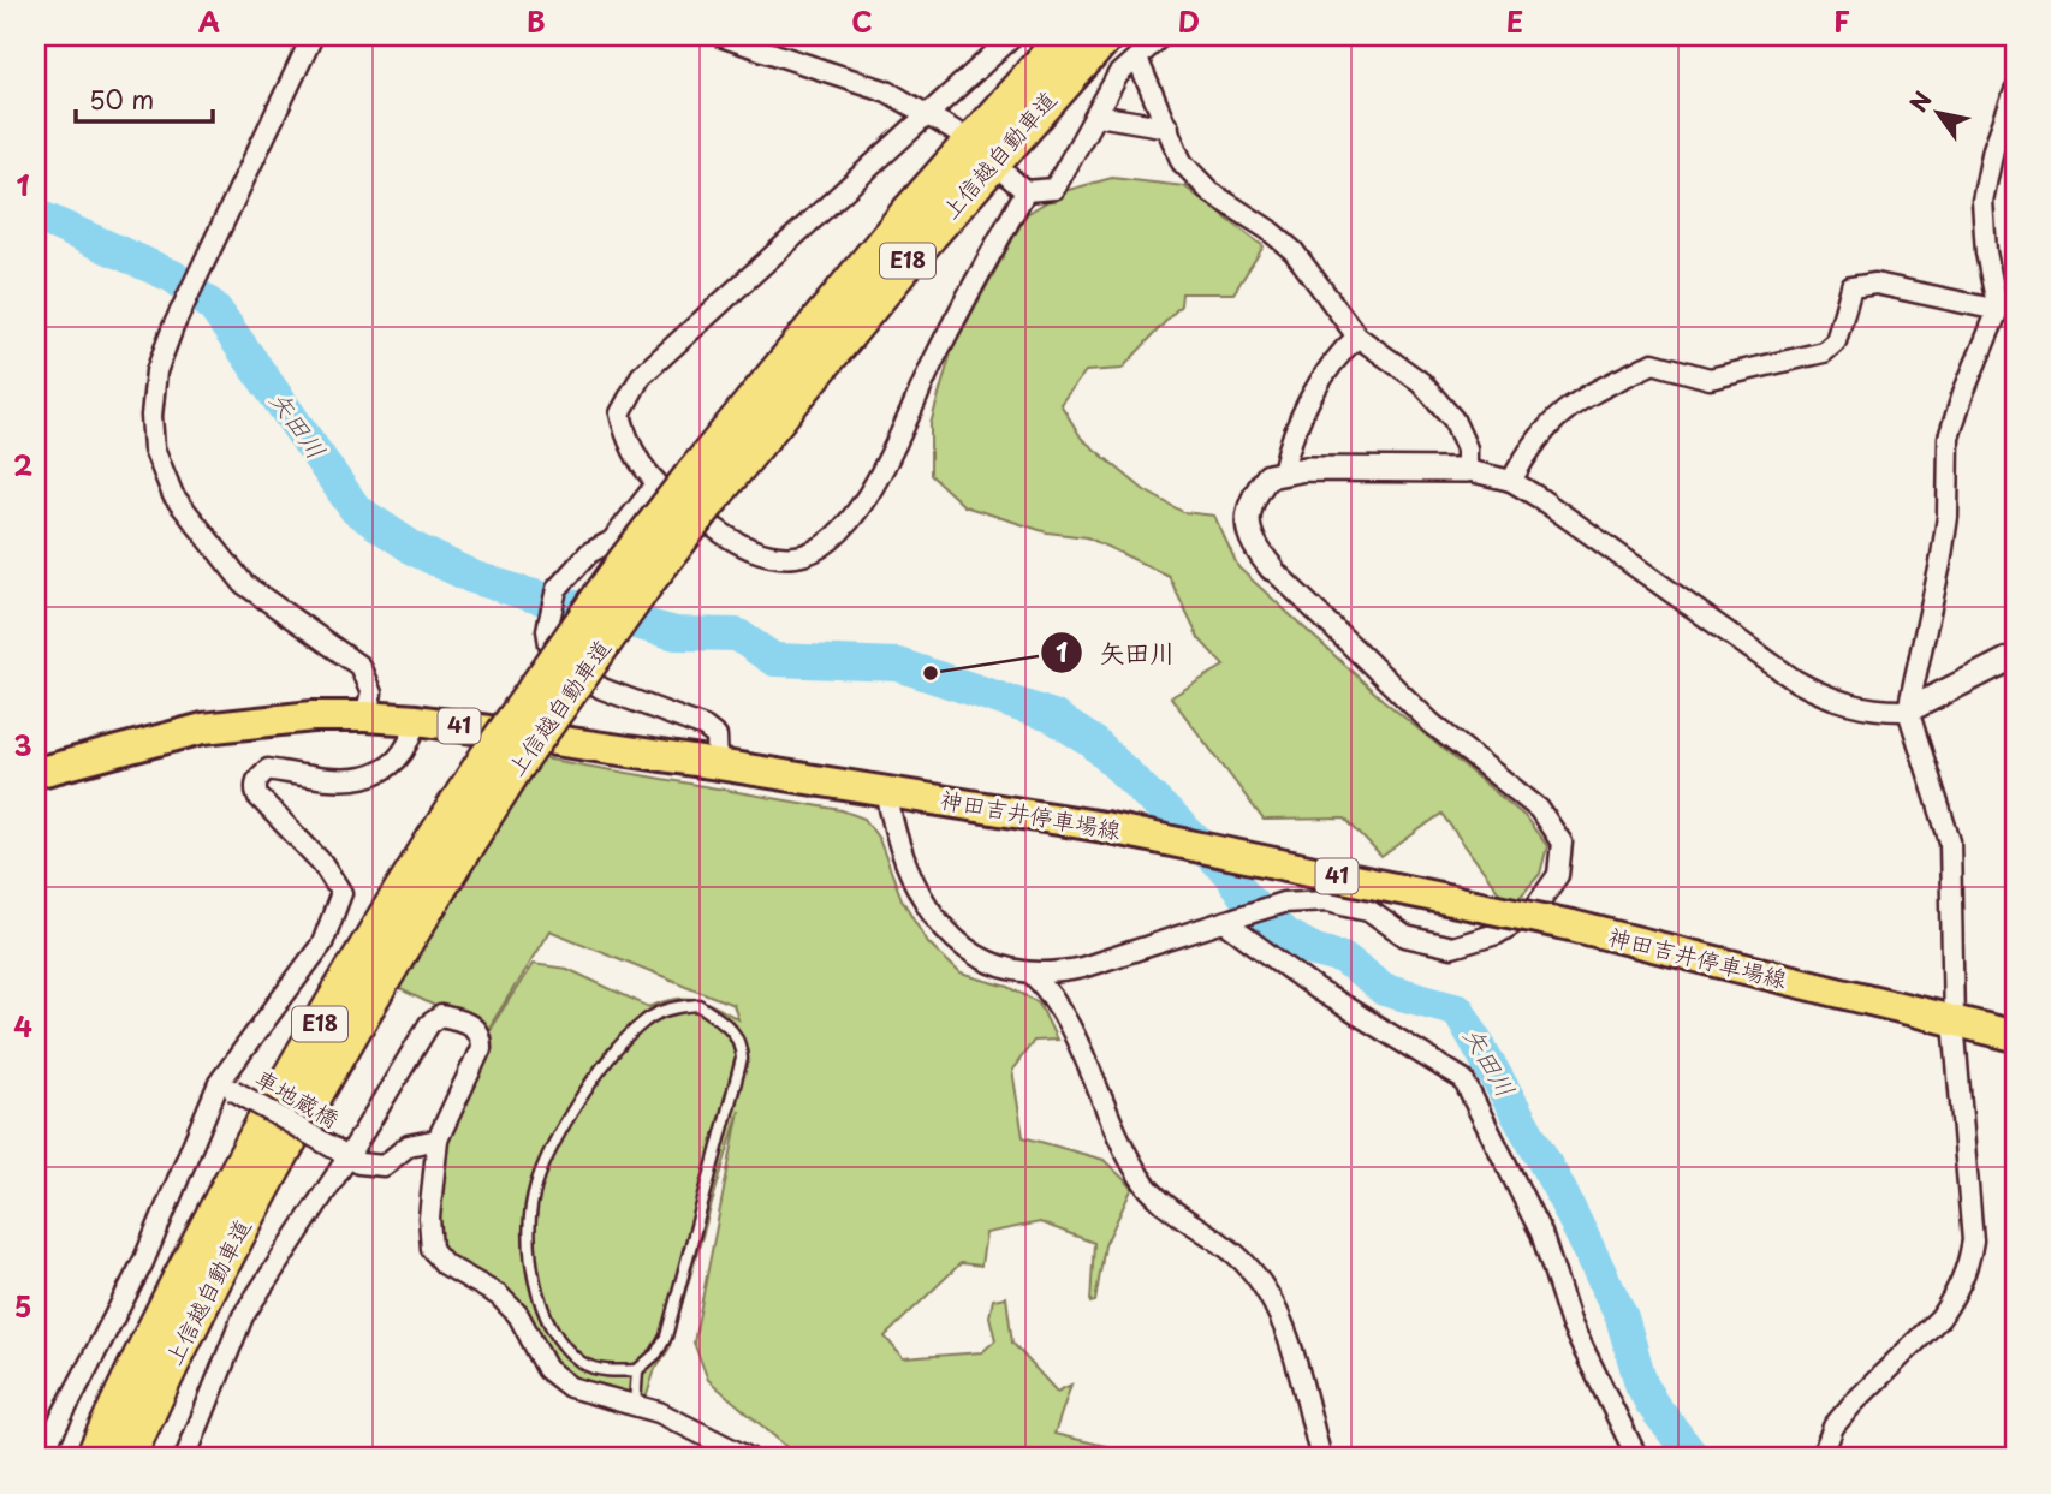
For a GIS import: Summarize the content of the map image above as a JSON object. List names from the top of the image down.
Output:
{
  "streets": {
    "highway": ["上信越自動車道", "E18"],
    "main road": ["41", "神田吉井停車場線"],
    "street": ["車地蔵橋"]
  },
  "water": ["矢田川"],
  "places": ["矢田川"],
  "scale_bar": "50 m",
  "north": "top left",
  "grid": {
    "columns": [
      "A",
      "B",
      "C",
      "D",
      "E",
      "F"
    ],
    "rows": [
      "1",
      "2",
      "3",
      "4",
      "5"
    ]
  }
}
